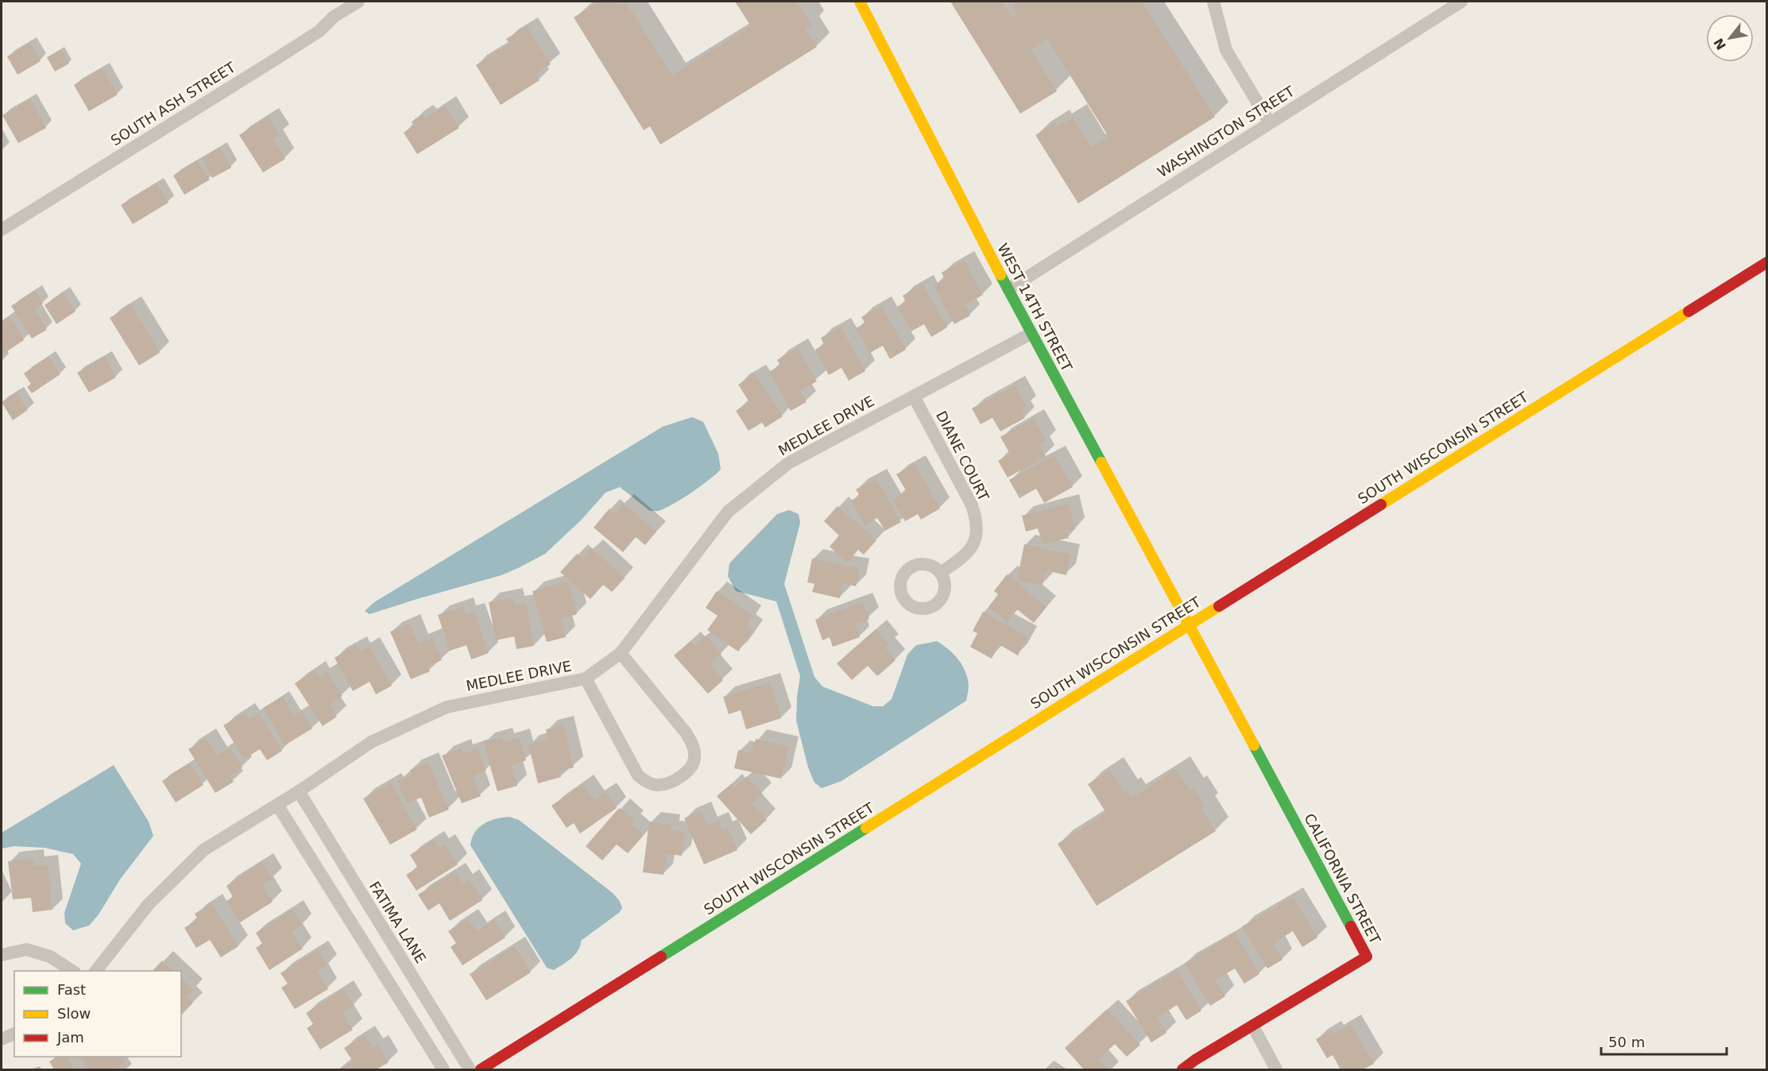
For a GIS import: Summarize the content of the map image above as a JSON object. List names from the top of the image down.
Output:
{
  "streets": {
    "street": [
      "SOUTH ASH STREET",
      "WASHINGTON STREET",
      "WEST 14TH STREET",
      "MEDLEE DRIVE",
      "SOUTH WISCONSIN STREET",
      "DIANE COURT",
      "CALIFORNIA STREET",
      "FATIMA LANE"
    ]
  },
  "crossings": [
    ["WASHINGTON STREET", "WEST 14TH STREET"],
    ["WEST 14TH STREET", "MEDLEE DRIVE"],
    ["WEST 14TH STREET", "SOUTH WISCONSIN STREET"],
    ["WEST 14TH STREET", "CALIFORNIA STREET"],
    ["MEDLEE DRIVE", "DIANE COURT"],
    ["MEDLEE DRIVE", "FATIMA LANE"],
    ["SOUTH WISCONSIN STREET", "CALIFORNIA STREET"]
  ],
  "legend": ["Fast", "Slow", "Jam"],
  "scale_bar": "50 m",
  "north": "bottom left"
}
